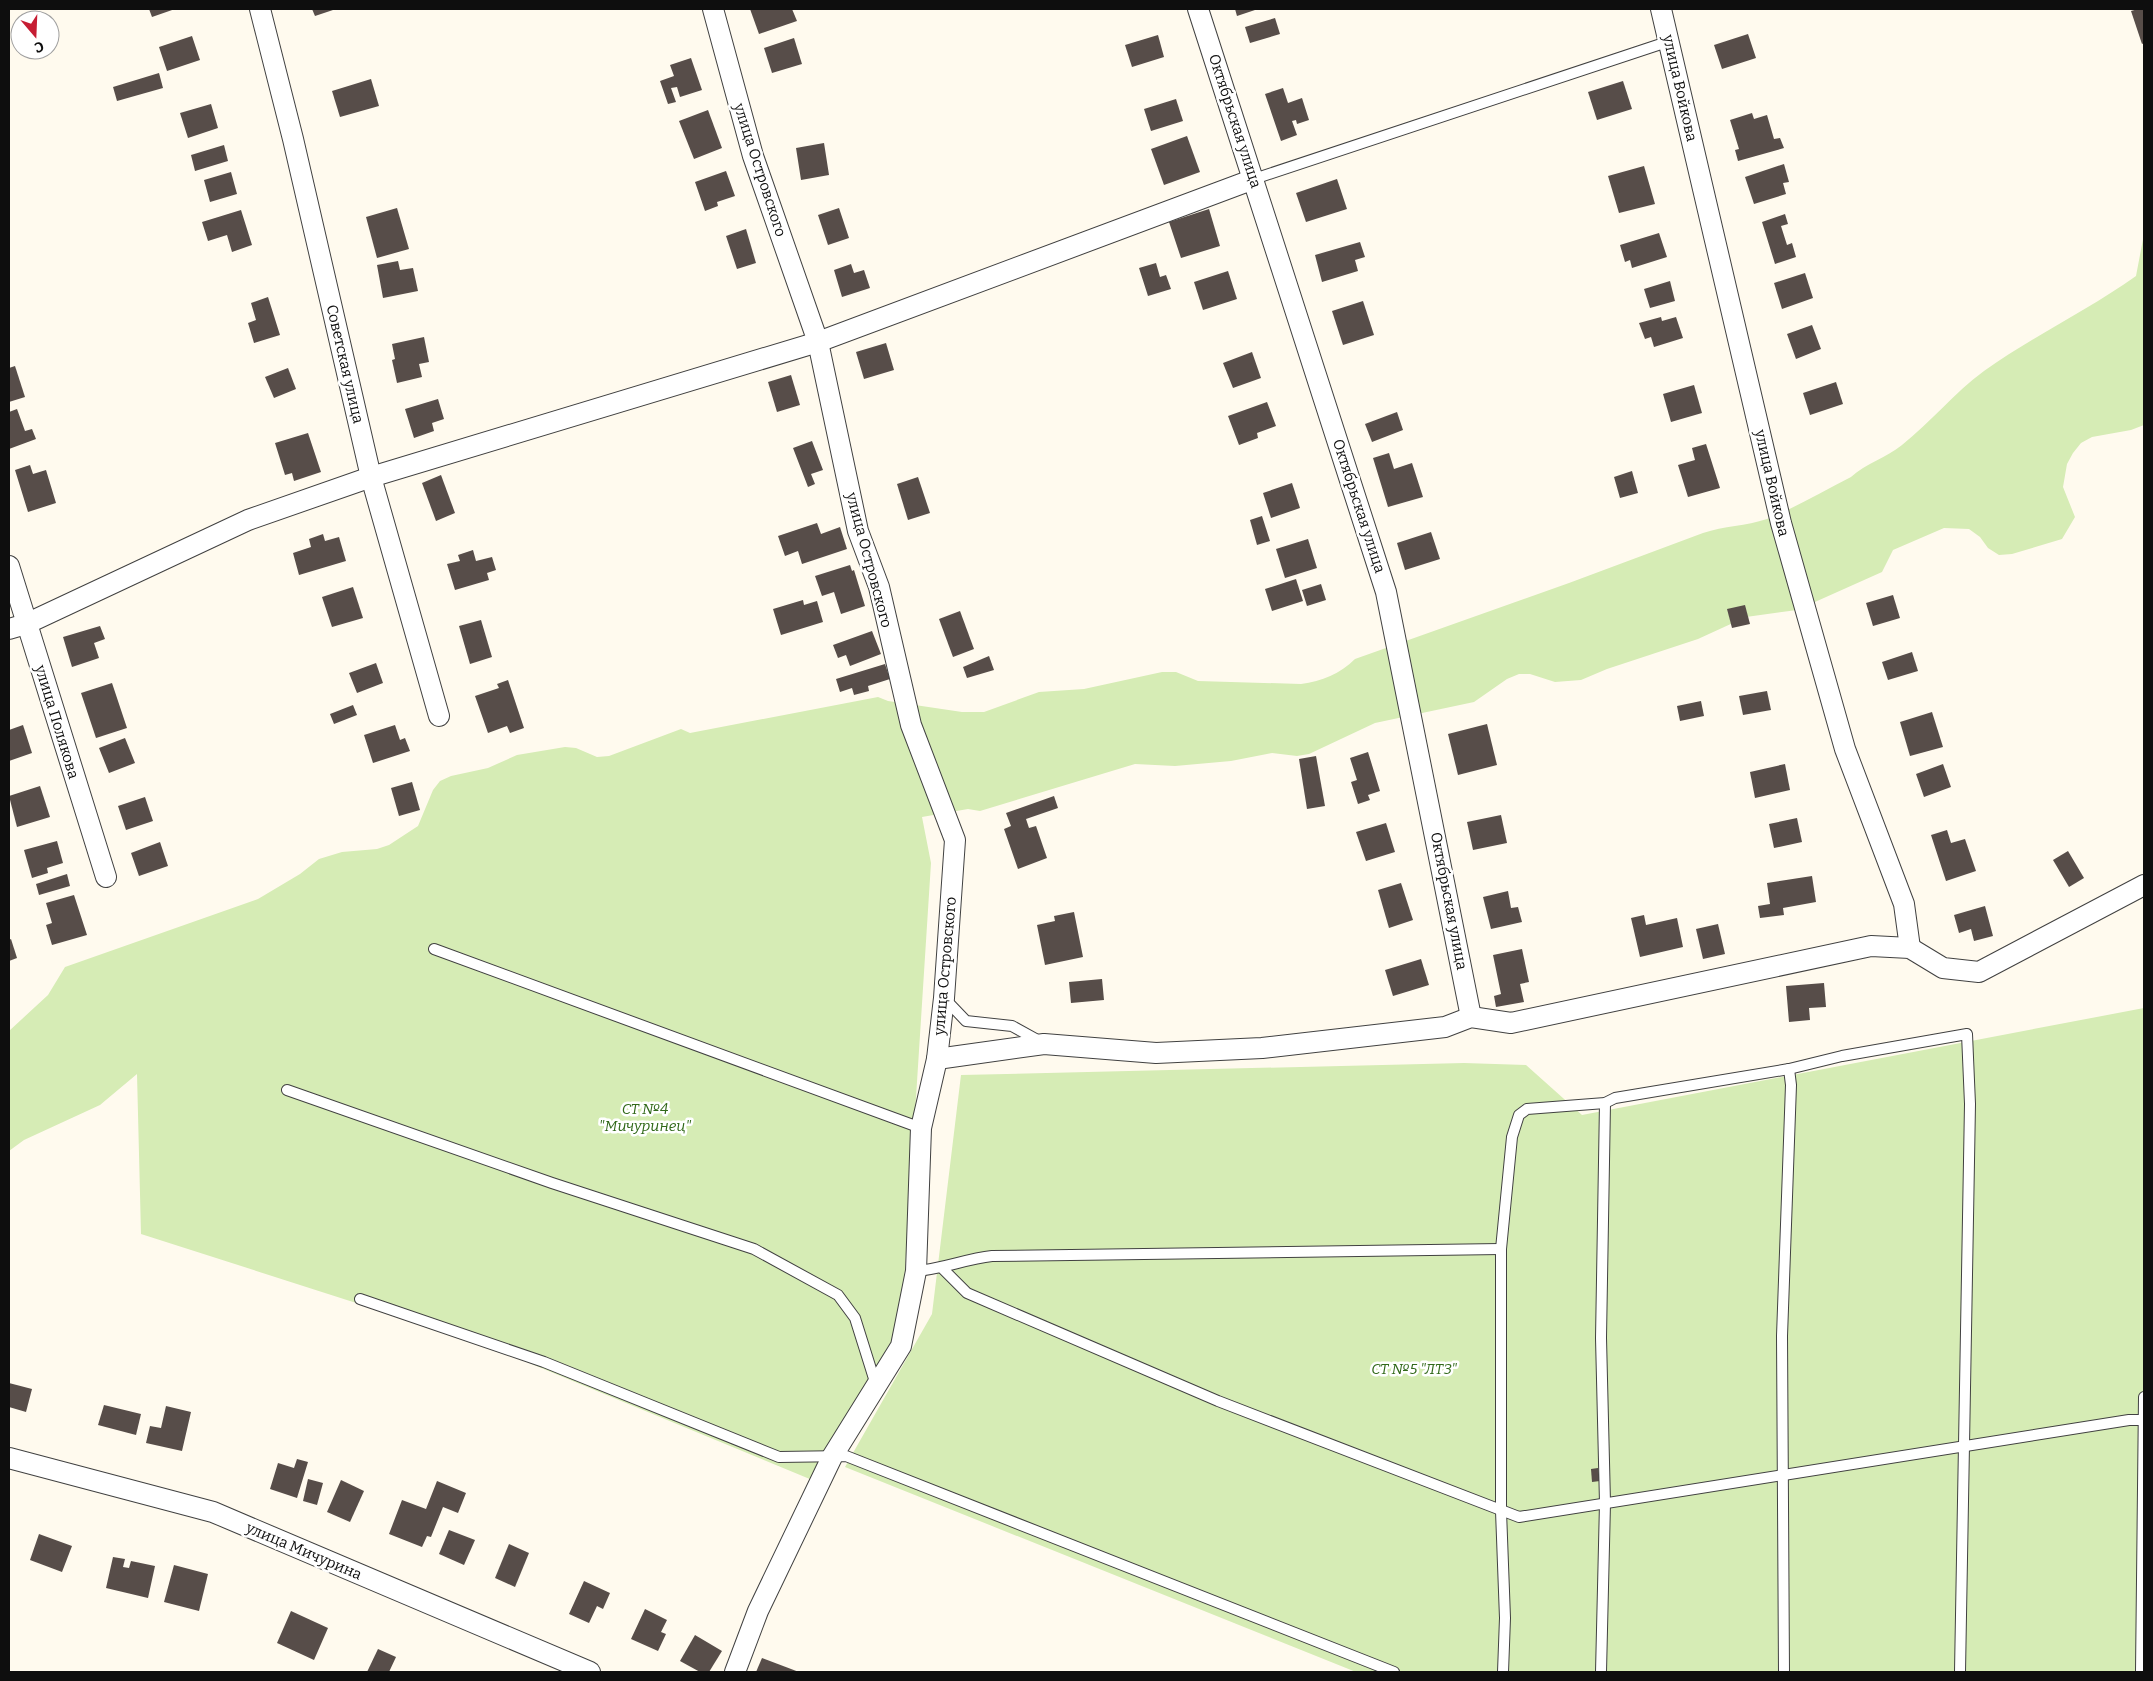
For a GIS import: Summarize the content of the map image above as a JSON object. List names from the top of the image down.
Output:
{
  "streets": {
    "street": [
      "улица Войкова",
      "Октябрьская улица",
      "улица Островского",
      "Советская улица",
      "улица Полякова",
      "улица Мичурина"
    ]
  },
  "parks": ["СТ №4 \"Мичуринец\"", "СТ №5 \"ЛТЗ\""],
  "north": "bottom"
}
